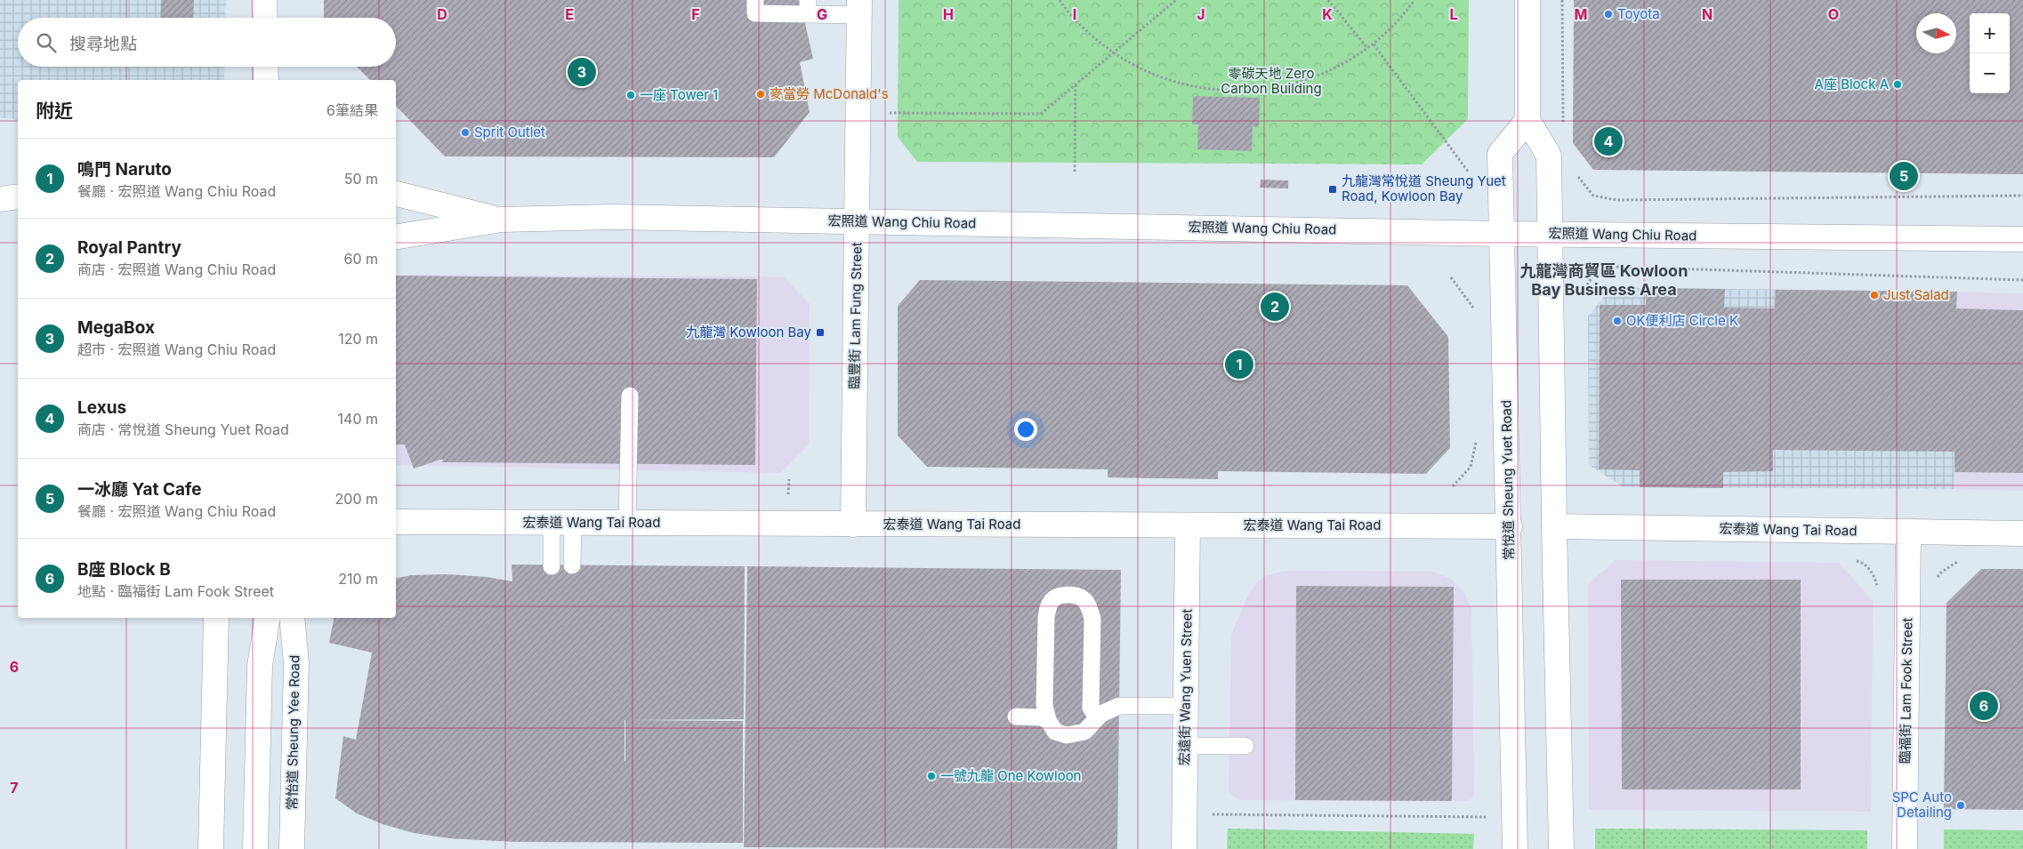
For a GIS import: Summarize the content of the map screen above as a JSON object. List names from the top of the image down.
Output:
{
  "streets": {
    "main road": [
      "宏照道 Wang Chiu Road",
      "臨豐街 Lam Fung Street",
      "常悅道 Sheung Yuet Road",
      "宏泰道 Wang Tai Road",
      "宏遠街 Wang Yuen Street",
      "臨福街 Lam Fook Street",
      "常怡道 Sheung Yee Road"
    ]
  },
  "crossings": [
    ["宏照道 Wang Chiu Road", "臨豐街 Lam Fung Street"],
    ["宏照道 Wang Chiu Road", "常悅道 Sheung Yuet Road"],
    ["臨豐街 Lam Fung Street", "宏泰道 Wang Tai Road"],
    ["常悅道 Sheung Yuet Road", "宏泰道 Wang Tai Road"],
    ["宏泰道 Wang Tai Road", "宏遠街 Wang Yuen Street"],
    ["宏泰道 Wang Tai Road", "臨福街 Lam Fook Street"]
  ],
  "districts": ["九龍灣商貿區 Kowloon Bay Business Area"],
  "parks": ["零碳天地 Zero Carbon Building"],
  "places": {
    "other": [
      "Toyota",
      "A座 Block A",
      "麥當勞 McDonald's",
      "一座 Tower 1",
      "Sprit Outlet",
      "Just Salad",
      "OK便利店 Circle K",
      "一號九龍 One Kowloon",
      "SPC Auto Detailing"
    ],
    "transit": ["九龍灣常悅道 Sheung Yuet Road, Kowloon Bay", "九龍灣 Kowloon Bay"]
  },
  "north": "right",
  "page": {
    "map_buttons": ["+", "−"],
    "search": "搜尋地點",
    "pins": [
      "3",
      "4",
      "5",
      "2",
      "1",
      "6"
    ],
    "heading": ["附近", "6筆結果"],
    "list": [
      {
        "mark": "1",
        "name": "鳴門 Naruto",
        "note": "餐廳 · 宏照道 Wang Chiu Road",
        "value": "50 m"
      },
      {
        "mark": "2",
        "name": "Royal Pantry",
        "note": "商店 · 宏照道 Wang Chiu Road",
        "value": "60 m"
      },
      {
        "mark": "3",
        "name": "MegaBox",
        "note": "超市 · 宏照道 Wang Chiu Road",
        "value": "120 m"
      },
      {
        "mark": "4",
        "name": "Lexus",
        "note": "商店 · 常悅道 Sheung Yuet Road",
        "value": "140 m"
      },
      {
        "mark": "5",
        "name": "一冰廳 Yat Cafe",
        "note": "餐廳 · 宏照道 Wang Chiu Road",
        "value": "200 m"
      },
      {
        "mark": "6",
        "name": "B座 Block B",
        "note": "地點 · 臨福街 Lam Fook Street",
        "value": "210 m"
      }
    ]
  },
  "grid": {
    "columns": [
      "D",
      "E",
      "F",
      "G",
      "H",
      "I",
      "J",
      "K",
      "L",
      "M",
      "N",
      "O"
    ],
    "rows": ["6", "7"]
  }
}
